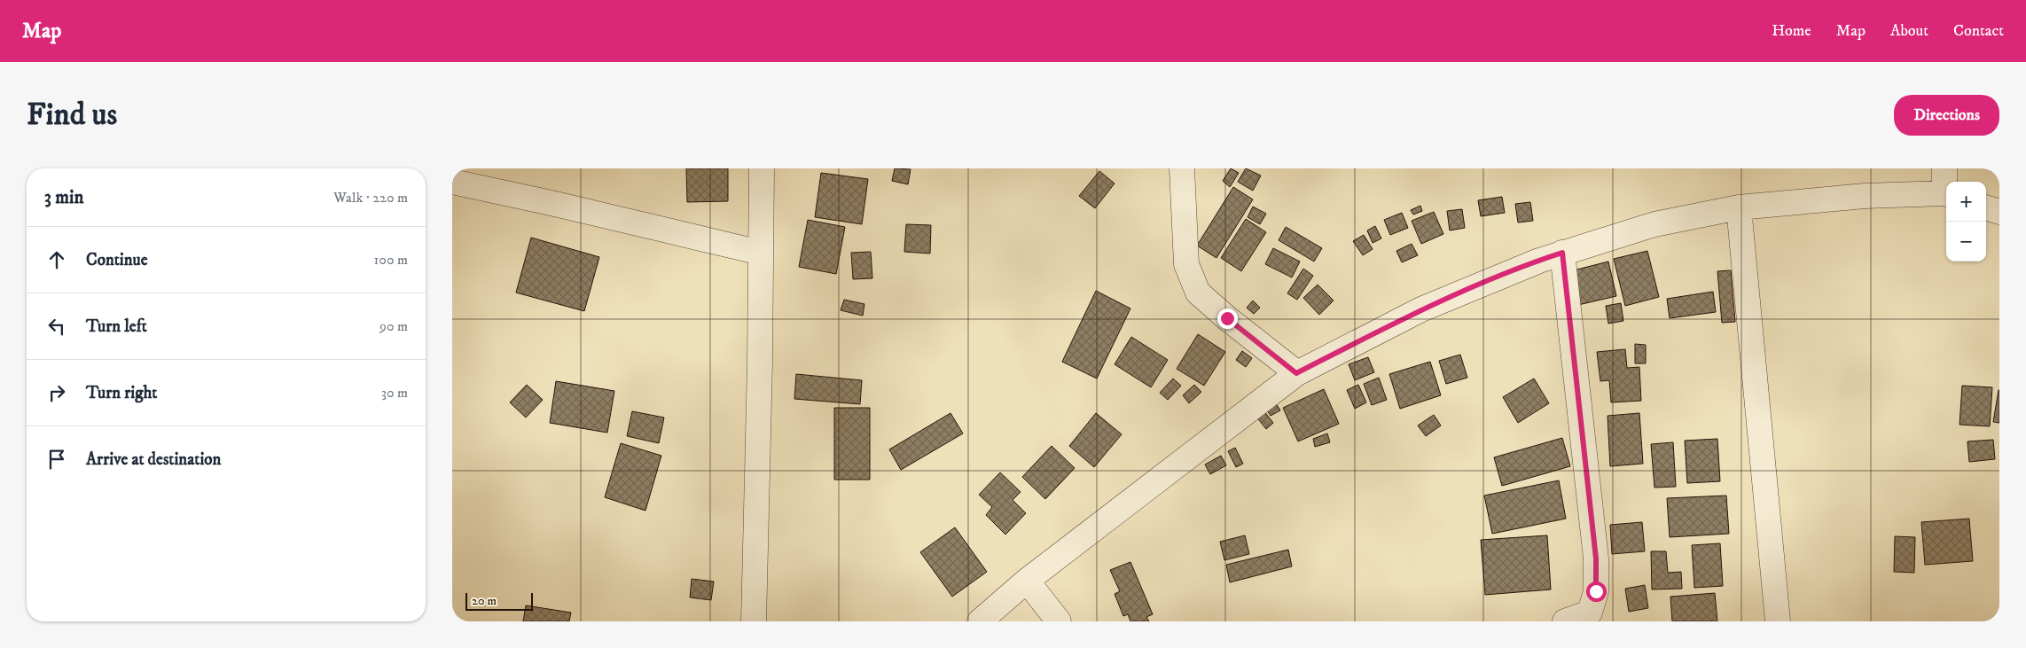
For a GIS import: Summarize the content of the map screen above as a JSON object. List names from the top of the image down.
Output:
{
  "scale_bar": "20 m",
  "page": {
    "header": "Map",
    "nav": [
      "Home",
      "Map",
      "About",
      "Contact"
    ],
    "buttons": "Directions",
    "title": "Find us",
    "heading": ["3 min", "Walk · 220 m"],
    "map_buttons": ["+", "−"],
    "list": [
      ["Continue", "100 m"],
      ["Turn left", "90 m"],
      ["Turn right", "30 m"],
      "Arrive at destination"
    ],
    "scale": "20 m"
  }
}
